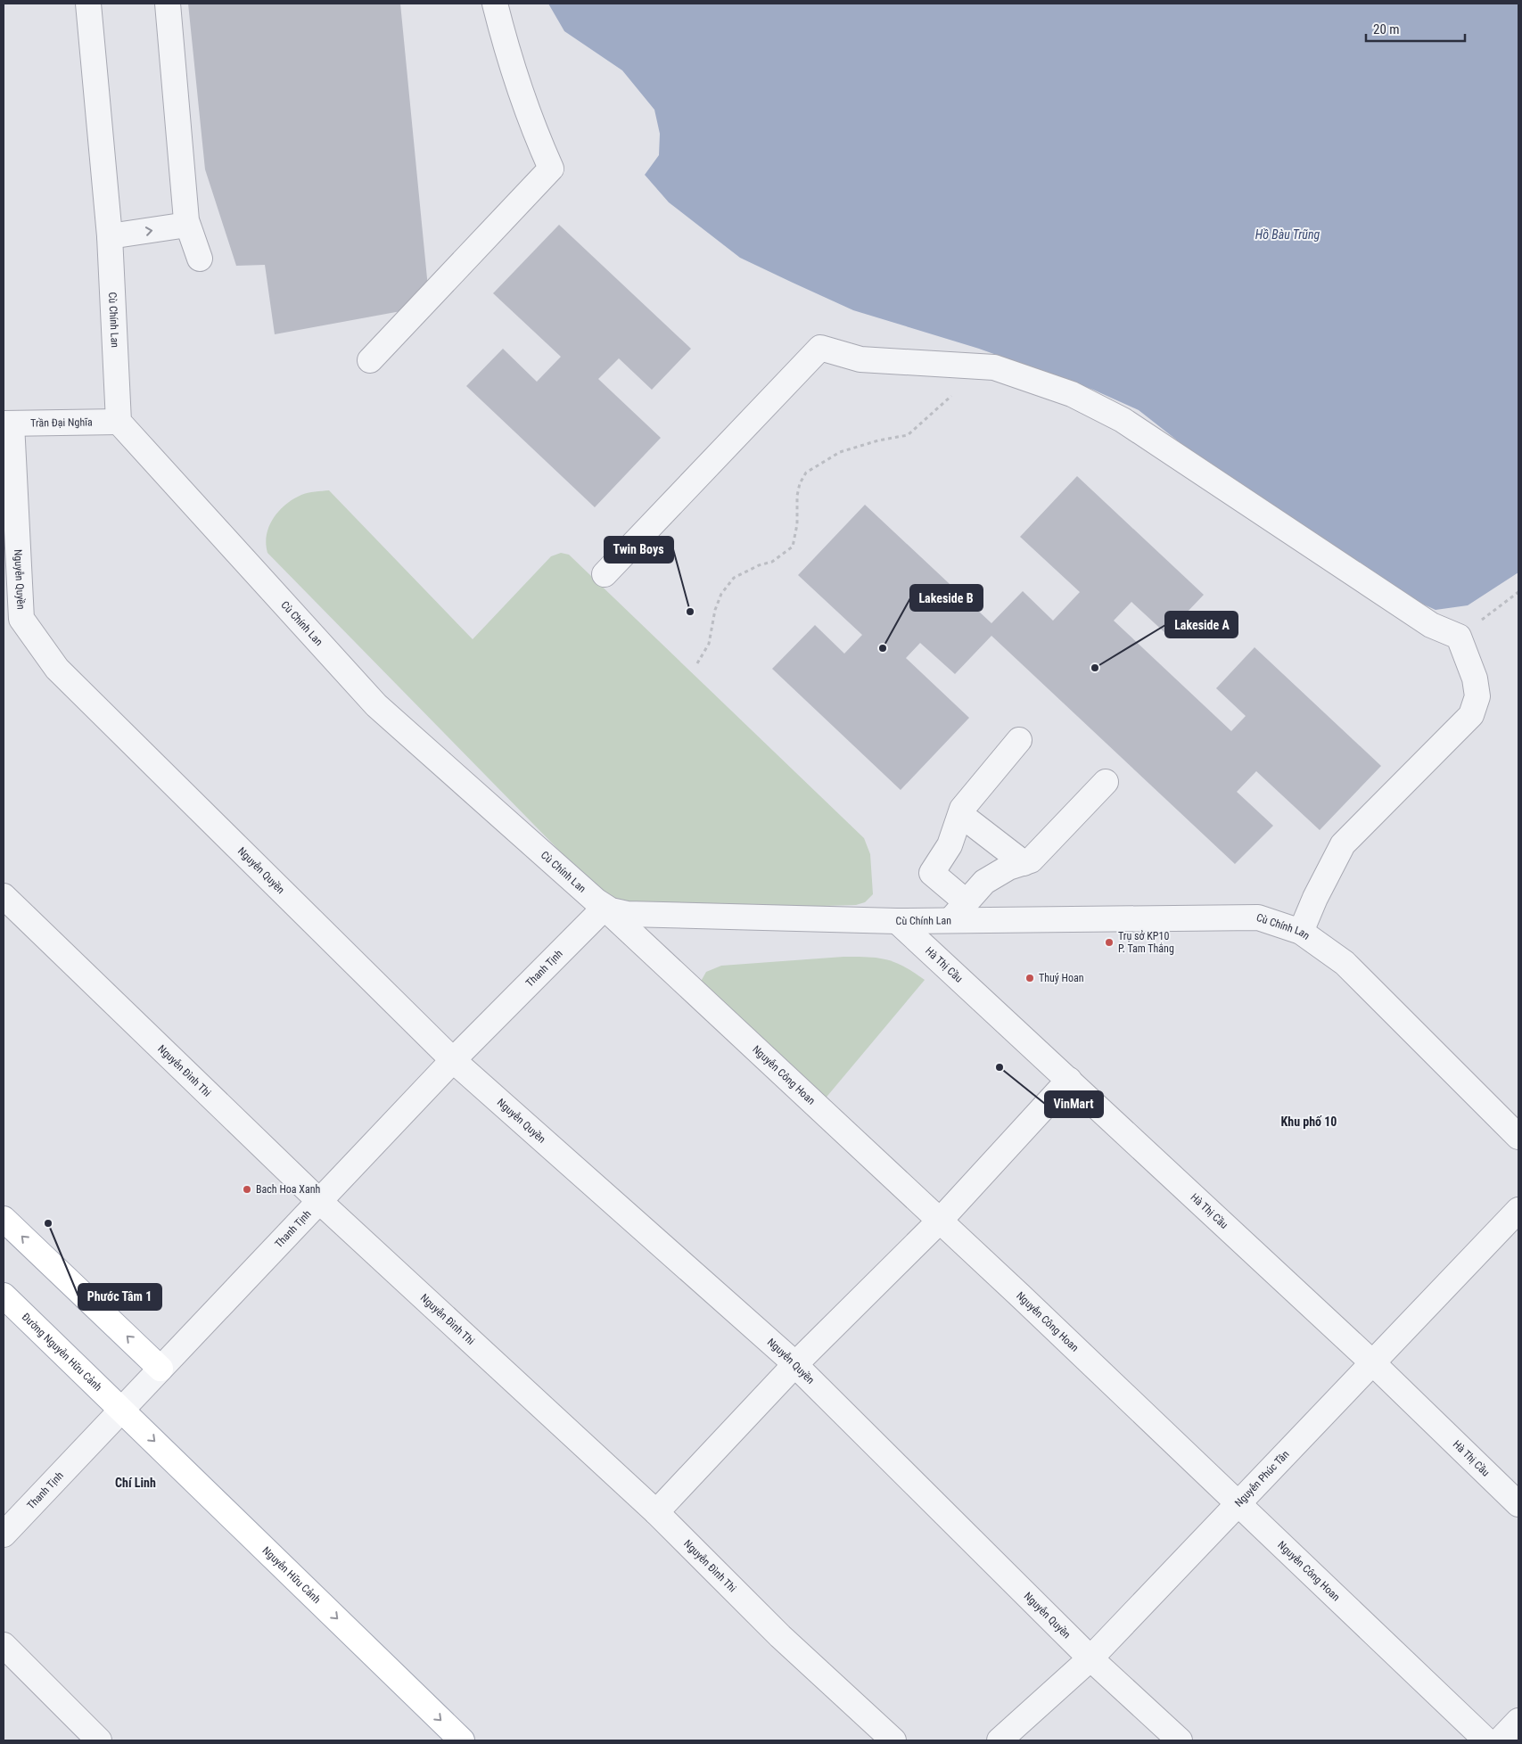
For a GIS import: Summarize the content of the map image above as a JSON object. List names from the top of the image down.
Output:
{
  "streets": {
    "main road": ["Đường Nguyễn Hữu Cảnh", "Nguyễn Hữu Cảnh"],
    "street": [
      "Cù Chính Lan",
      "Trần Đại Nghĩa",
      "Nguyễn Quyền",
      "Hà Thị Cầu",
      "Thanh Tịnh",
      "Nguyễn Đình Thi",
      "Nguyễn Công Hoan",
      "Nguyễn Phúc Tần"
    ]
  },
  "crossings": [
    ["Cù Chính Lan", "Trần Đại Nghĩa"],
    ["Cù Chính Lan", "Hà Thị Cầu"],
    ["Cù Chính Lan", "Thanh Tịnh"],
    ["Cù Chính Lan", "Nguyễn Công Hoan"],
    ["Trần Đại Nghĩa", "Nguyễn Quyền"],
    ["Nguyễn Quyền", "Thanh Tịnh"],
    ["Nguyễn Quyền", "Nguyễn Phúc Tần"],
    ["Hà Thị Cầu", "Nguyễn Phúc Tần"],
    ["Thanh Tịnh", "Nguyễn Đình Thi"],
    ["Thanh Tịnh", "Nguyễn Công Hoan"],
    ["Thanh Tịnh", "Đường Nguyễn Hữu Cảnh"],
    ["Thanh Tịnh", "Nguyễn Hữu Cảnh"],
    ["Nguyễn Công Hoan", "Nguyễn Phúc Tần"],
    ["Đường Nguyễn Hữu Cảnh", "Nguyễn Hữu Cảnh"]
  ],
  "one_way": ["Nguyễn Hữu Cảnh"],
  "districts": ["Khu phố 10", "Chí Linh"],
  "water": ["Hồ Bàu Trũng"],
  "places": [
    "Twin Boys",
    "Lakeside B",
    "Lakeside A",
    "Trụ sở KP10 P. Tam Thắng",
    "Thuý Hoan",
    "VinMart",
    "Bach Hoa Xanh",
    "Phước Tâm 1"
  ],
  "scale_bar": "20 m"
}
